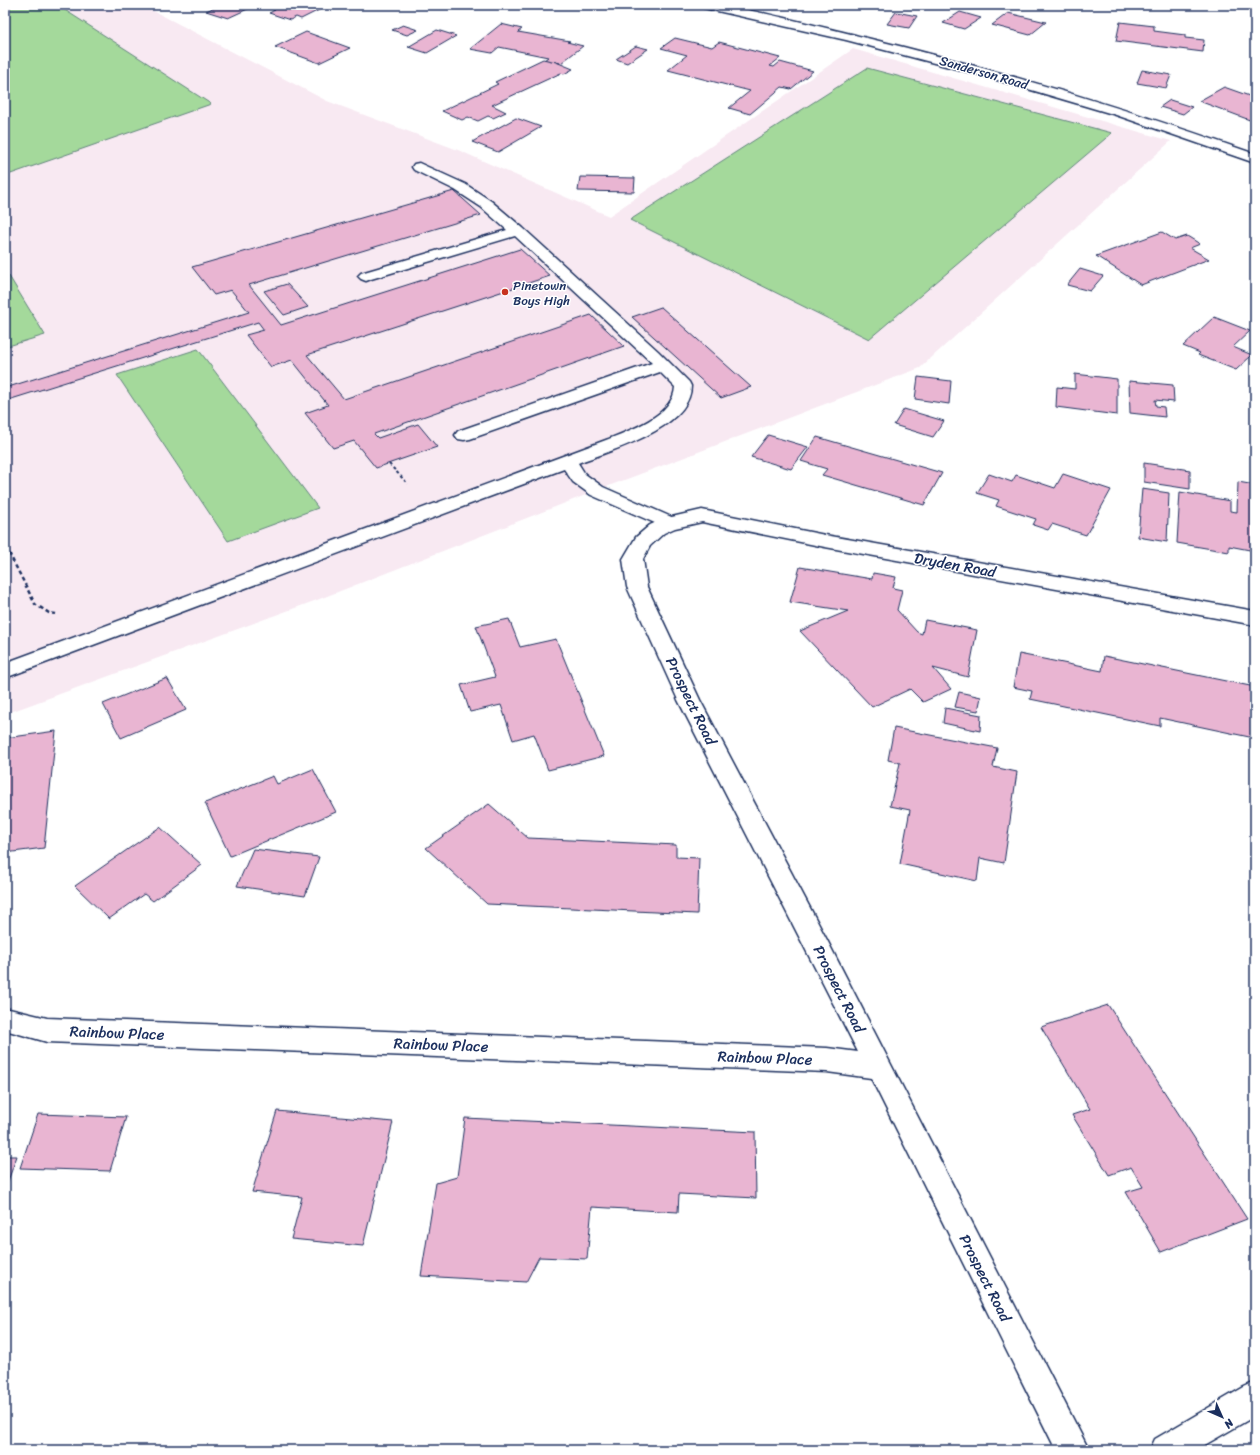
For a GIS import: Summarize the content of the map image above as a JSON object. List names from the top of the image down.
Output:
{
  "streets": {
    "street": [
      "Sanderson Road",
      "Dryden Road",
      "Prospect Road",
      "Rainbow Place"
    ]
  },
  "crossings": [
    ["Dryden Road", "Prospect Road"],
    ["Prospect Road", "Rainbow Place"]
  ],
  "places": ["Pinetown Boys High"],
  "north": "bottom right"
}
